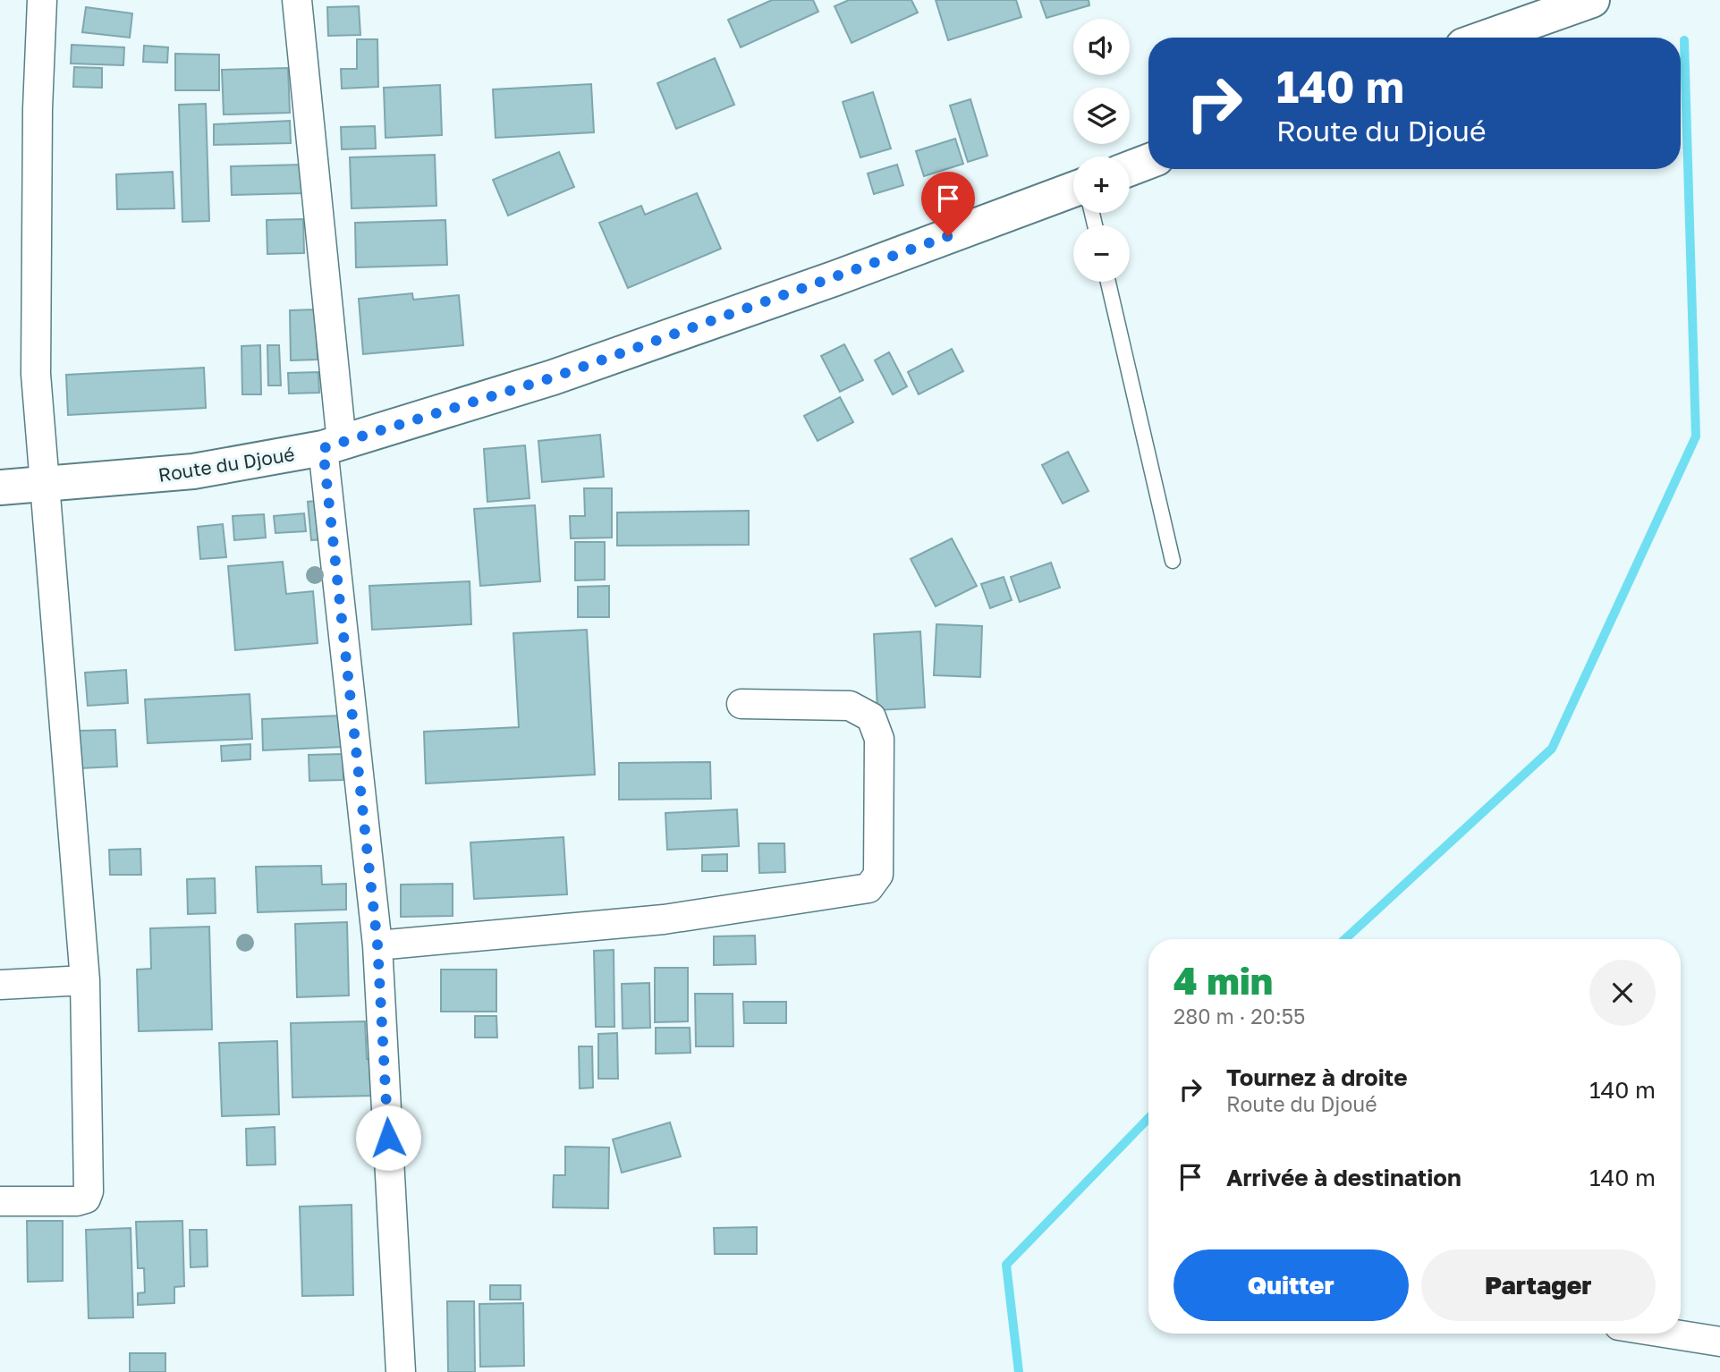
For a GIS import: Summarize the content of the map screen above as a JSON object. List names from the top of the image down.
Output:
{
  "streets": {
    "main road": ["Route du Djoué"]
  },
  "page": {
    "map_buttons": ["+", "−"],
    "turn": ["140 m", "Route du Djoué"],
    "heading": ["4 min", "280 m · 20:55"],
    "list": [
      {
        "name": "Tournez à droite",
        "note": "Route du Djoué",
        "value": "140 m"
      },
      {
        "name": "Arrivée à destination",
        "value": "140 m"
      }
    ],
    "buttons": ["Quitter", "Partager"]
  }
}
